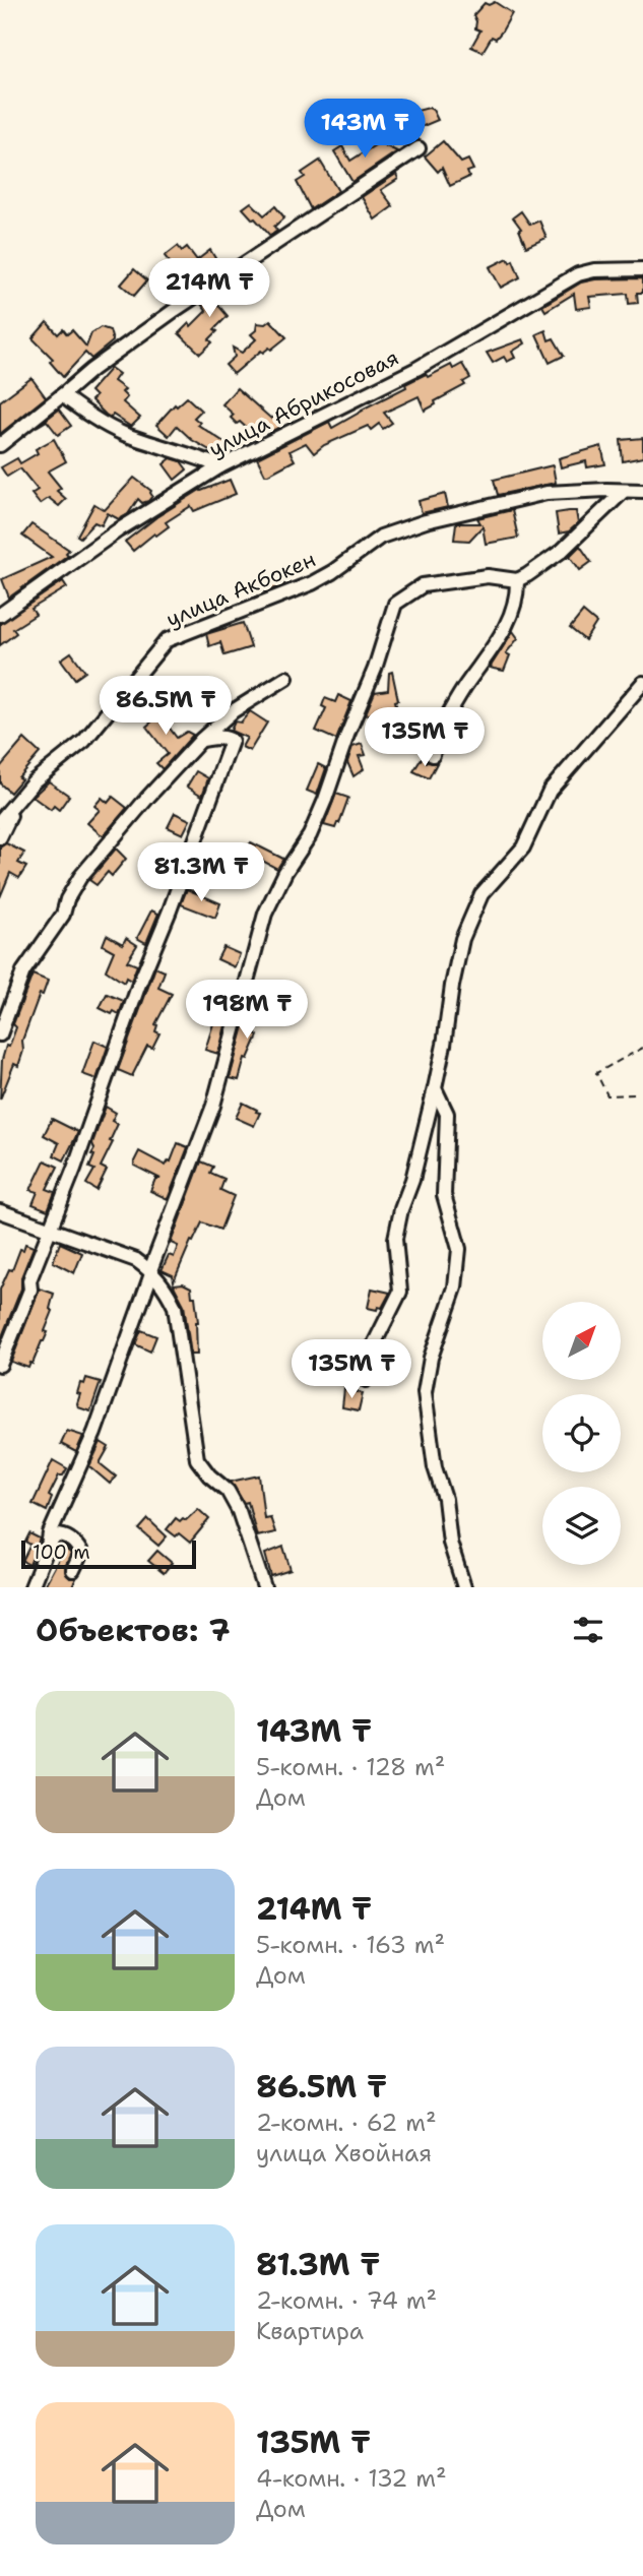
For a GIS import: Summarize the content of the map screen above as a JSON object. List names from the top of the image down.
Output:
{
  "streets": {
    "street": ["улица Абрикосовая", "улица Акбокен"]
  },
  "scale_bar": "100 m",
  "north": "top right",
  "page": {
    "price": [
      "143M ₸",
      "214M ₸",
      "86.5M ₸",
      "135M ₸",
      "81.3M ₸",
      "198M ₸",
      "135M ₸"
    ],
    "scale": "100 m",
    "heading": "Объектов: 7",
    "list": [
      {
        "name": "143M ₸",
        "note": "5-комн. · 128 m² · Дом"
      },
      {
        "name": "214M ₸",
        "note": "5-комн. · 163 m² · Дом"
      },
      {
        "name": "86.5M ₸",
        "note": "2-комн. · 62 m² · улица Хвойная"
      },
      {
        "name": "81.3M ₸",
        "note": "2-комн. · 74 m² · Квартира"
      },
      {
        "name": "135M ₸",
        "note": "4-комн. · 132 m² · Дом"
      }
    ]
  }
}
